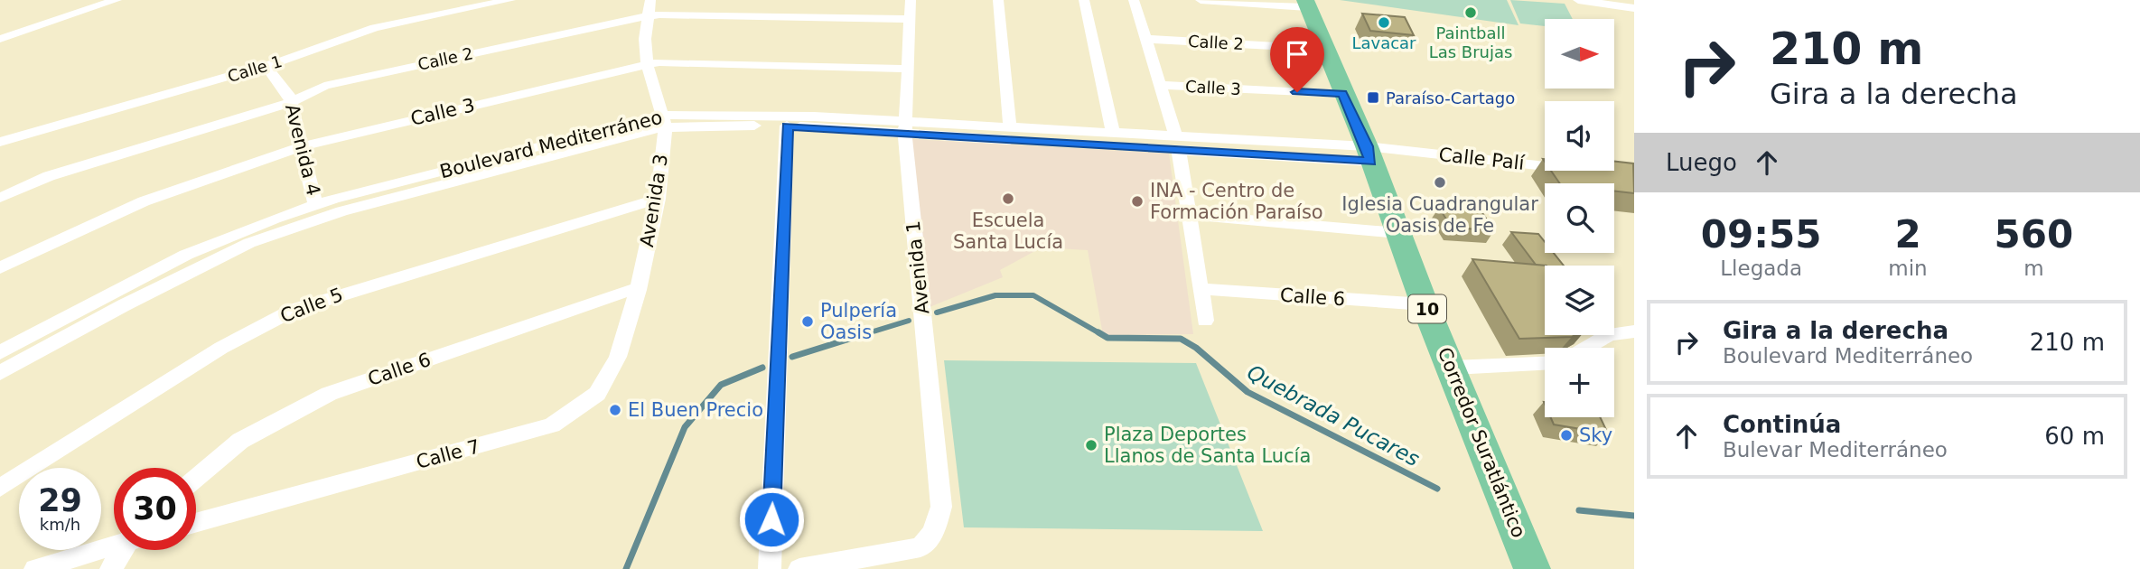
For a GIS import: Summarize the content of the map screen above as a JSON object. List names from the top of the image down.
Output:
{
  "streets": {
    "main road": ["10", "Corredor Suratlántico"],
    "street": [
      "Calle 2",
      "Calle 1",
      "Calle 3",
      "Boulevard Mediterráneo",
      "Avenida 4",
      "Calle Palí",
      "Avenida 3",
      "Avenida 1",
      "Calle 6",
      "Calle 5",
      "Calle 7"
    ]
  },
  "crossings": [
    ["Calle 2", "Avenida 4"],
    ["Calle 2", "Avenida 3"],
    ["Calle 2", "Avenida 1"],
    ["Calle 2", "Corredor Suratlántico"],
    ["Calle 1", "Avenida 4"],
    ["Calle 3", "Avenida 4"],
    ["Calle 3", "Avenida 3"],
    ["Calle 3", "Avenida 1"],
    ["Calle 3", "Corredor Suratlántico"],
    ["Boulevard Mediterráneo", "Avenida 4"],
    ["Boulevard Mediterráneo", "Calle Palí"],
    ["Boulevard Mediterráneo", "Avenida 3"],
    ["Boulevard Mediterráneo", "Avenida 1"],
    ["Boulevard Mediterráneo", "Corredor Suratlántico"],
    ["Calle Palí", "Corredor Suratlántico"],
    ["Avenida 3", "Calle 6"],
    ["Avenida 3", "Calle 5"],
    ["Avenida 3", "Calle 7"],
    ["Calle 6", "Corredor Suratlántico"],
    ["Calle 6", "Calle 7"]
  ],
  "water": ["Quebrada Pucares"],
  "places": {
    "other": [
      "Paintball Las Brujas",
      "Lavacar",
      "Iglesia Cuadrangular Oasis de Fe",
      "Escuela Santa Lucía",
      "INA - Centro de Formación Paraíso",
      "Pulpería Oasis",
      "El Buen Precio",
      "Sky",
      "Plaza Deportes Llanos de Santa Lucía"
    ],
    "transit": ["Paraíso-Cartago"]
  },
  "north": "right",
  "page": {
    "turn": ["210 m", "Gira a la derecha"],
    "map_buttons": "+",
    "then": "Luego",
    "eta": [
      "09:55",
      "Llegada",
      "2",
      "min",
      "560",
      "m"
    ],
    "list": [
      {
        "name": "Gira a la derecha",
        "note": "Boulevard Mediterráneo",
        "value": "210 m"
      },
      {
        "name": "Continúa",
        "note": "Bulevar Mediterráneo",
        "value": "60 m"
      }
    ],
    "speed": "29 km/h",
    "limit": "30"
  }
}
